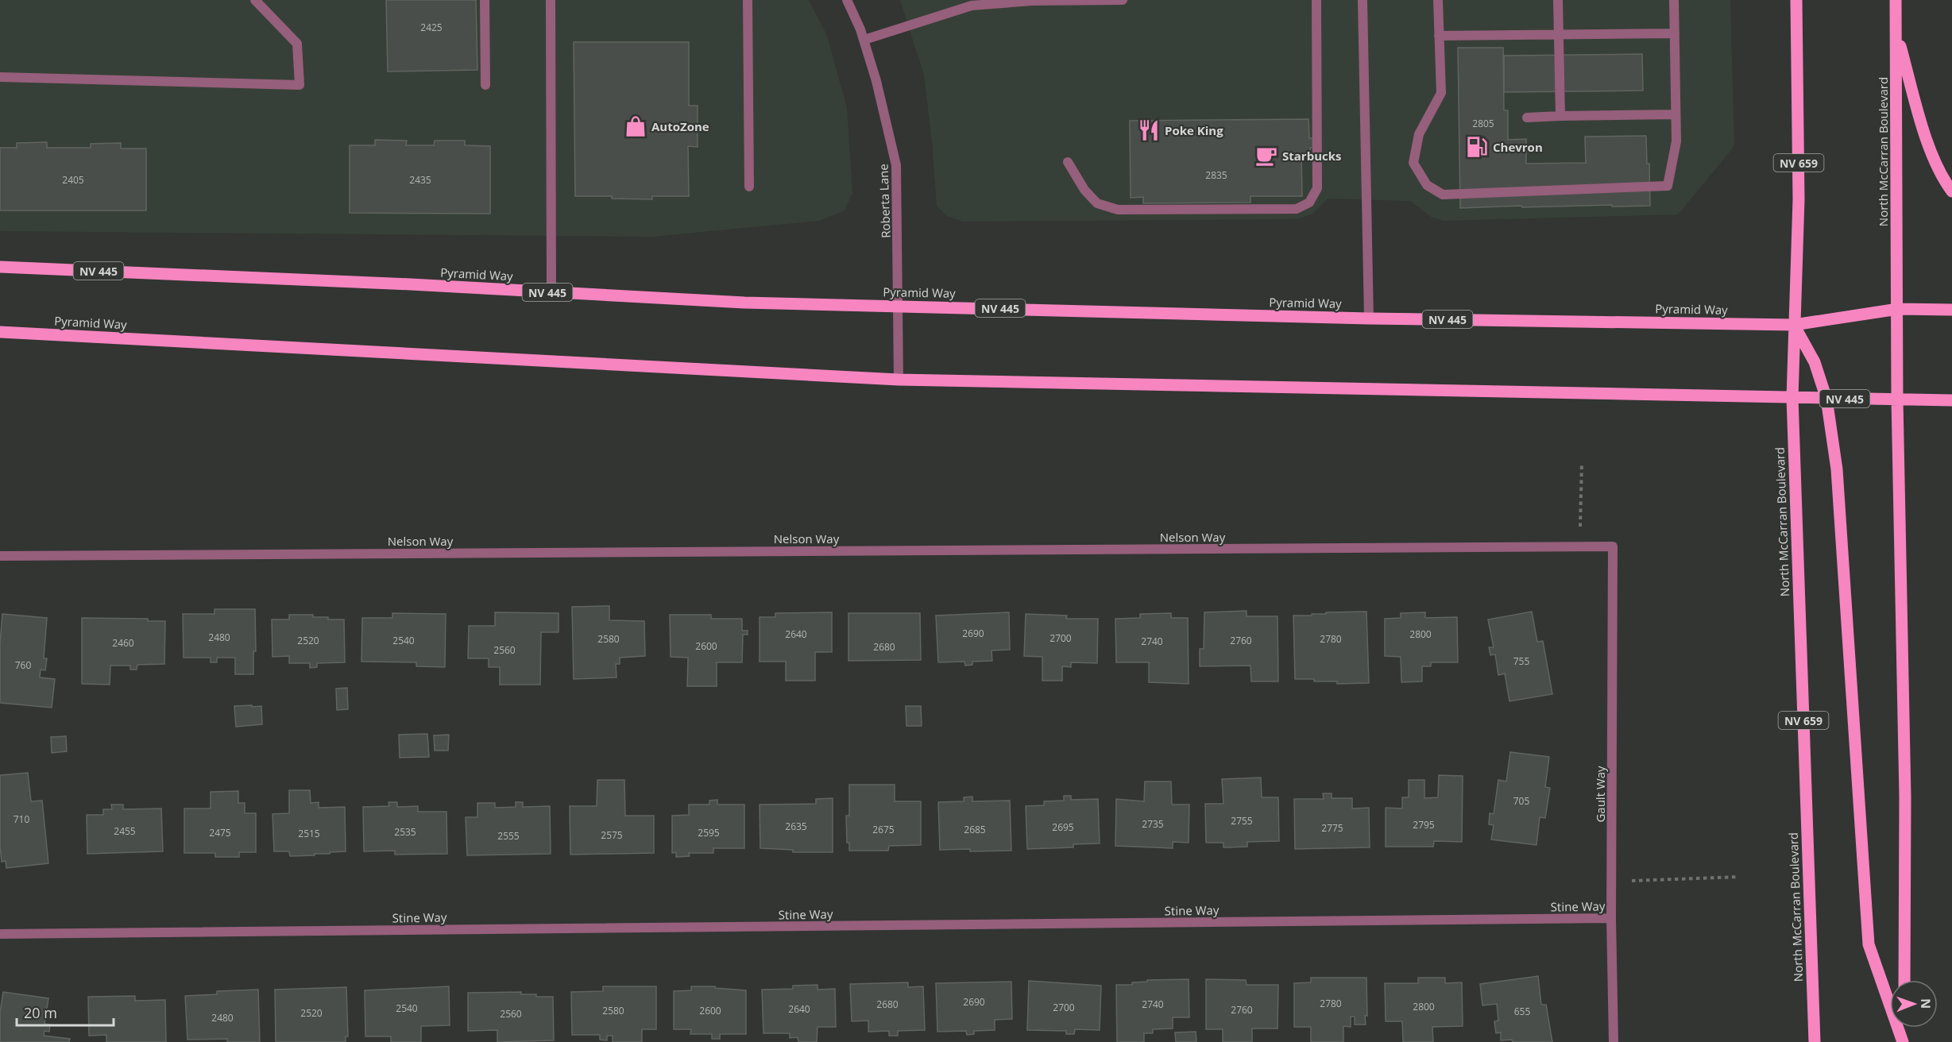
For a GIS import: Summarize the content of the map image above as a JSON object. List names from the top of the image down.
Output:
{
  "streets": {
    "main road": [
      "North McCarran Boulevard",
      "NV 659",
      "NV 445",
      "Pyramid Way"
    ],
    "street": [
      "Roberta Lane",
      "Nelson Way",
      "Gault Way",
      "Stine Way"
    ]
  },
  "crossings": [
    ["North McCarran Boulevard", "Pyramid Way"],
    ["Roberta Lane", "Pyramid Way"],
    ["Nelson Way", "Gault Way"],
    ["Gault Way", "Stine Way"]
  ],
  "places": {
    "shop": ["AutoZone"],
    "restaurant": ["Poke King"],
    "fuel station": ["Chevron"],
    "cafe": ["Starbucks"]
  },
  "house_numbers": [
    "2425",
    "2805",
    "2835",
    "2405",
    "2435",
    "2690",
    "2640",
    "2800",
    "2480",
    "2700",
    "2580",
    "2780",
    "2520",
    "2540",
    "2760",
    "2740",
    "2460",
    "2600",
    "2680",
    "2560",
    "755",
    "760",
    "705",
    "710",
    "2755",
    "2735",
    "2795",
    "2635",
    "2695",
    "2775",
    "2675",
    "2685",
    "2455",
    "2535",
    "2475",
    "2595",
    "2515",
    "2575",
    "2555",
    "2690",
    "2780",
    "2680",
    "2740",
    "2800",
    "2700",
    "2540",
    "2640",
    "2760",
    "2580",
    "2600",
    "655",
    "2520",
    "2560",
    "2480"
  ],
  "scale_bar": "20 m",
  "north": "right"
}
